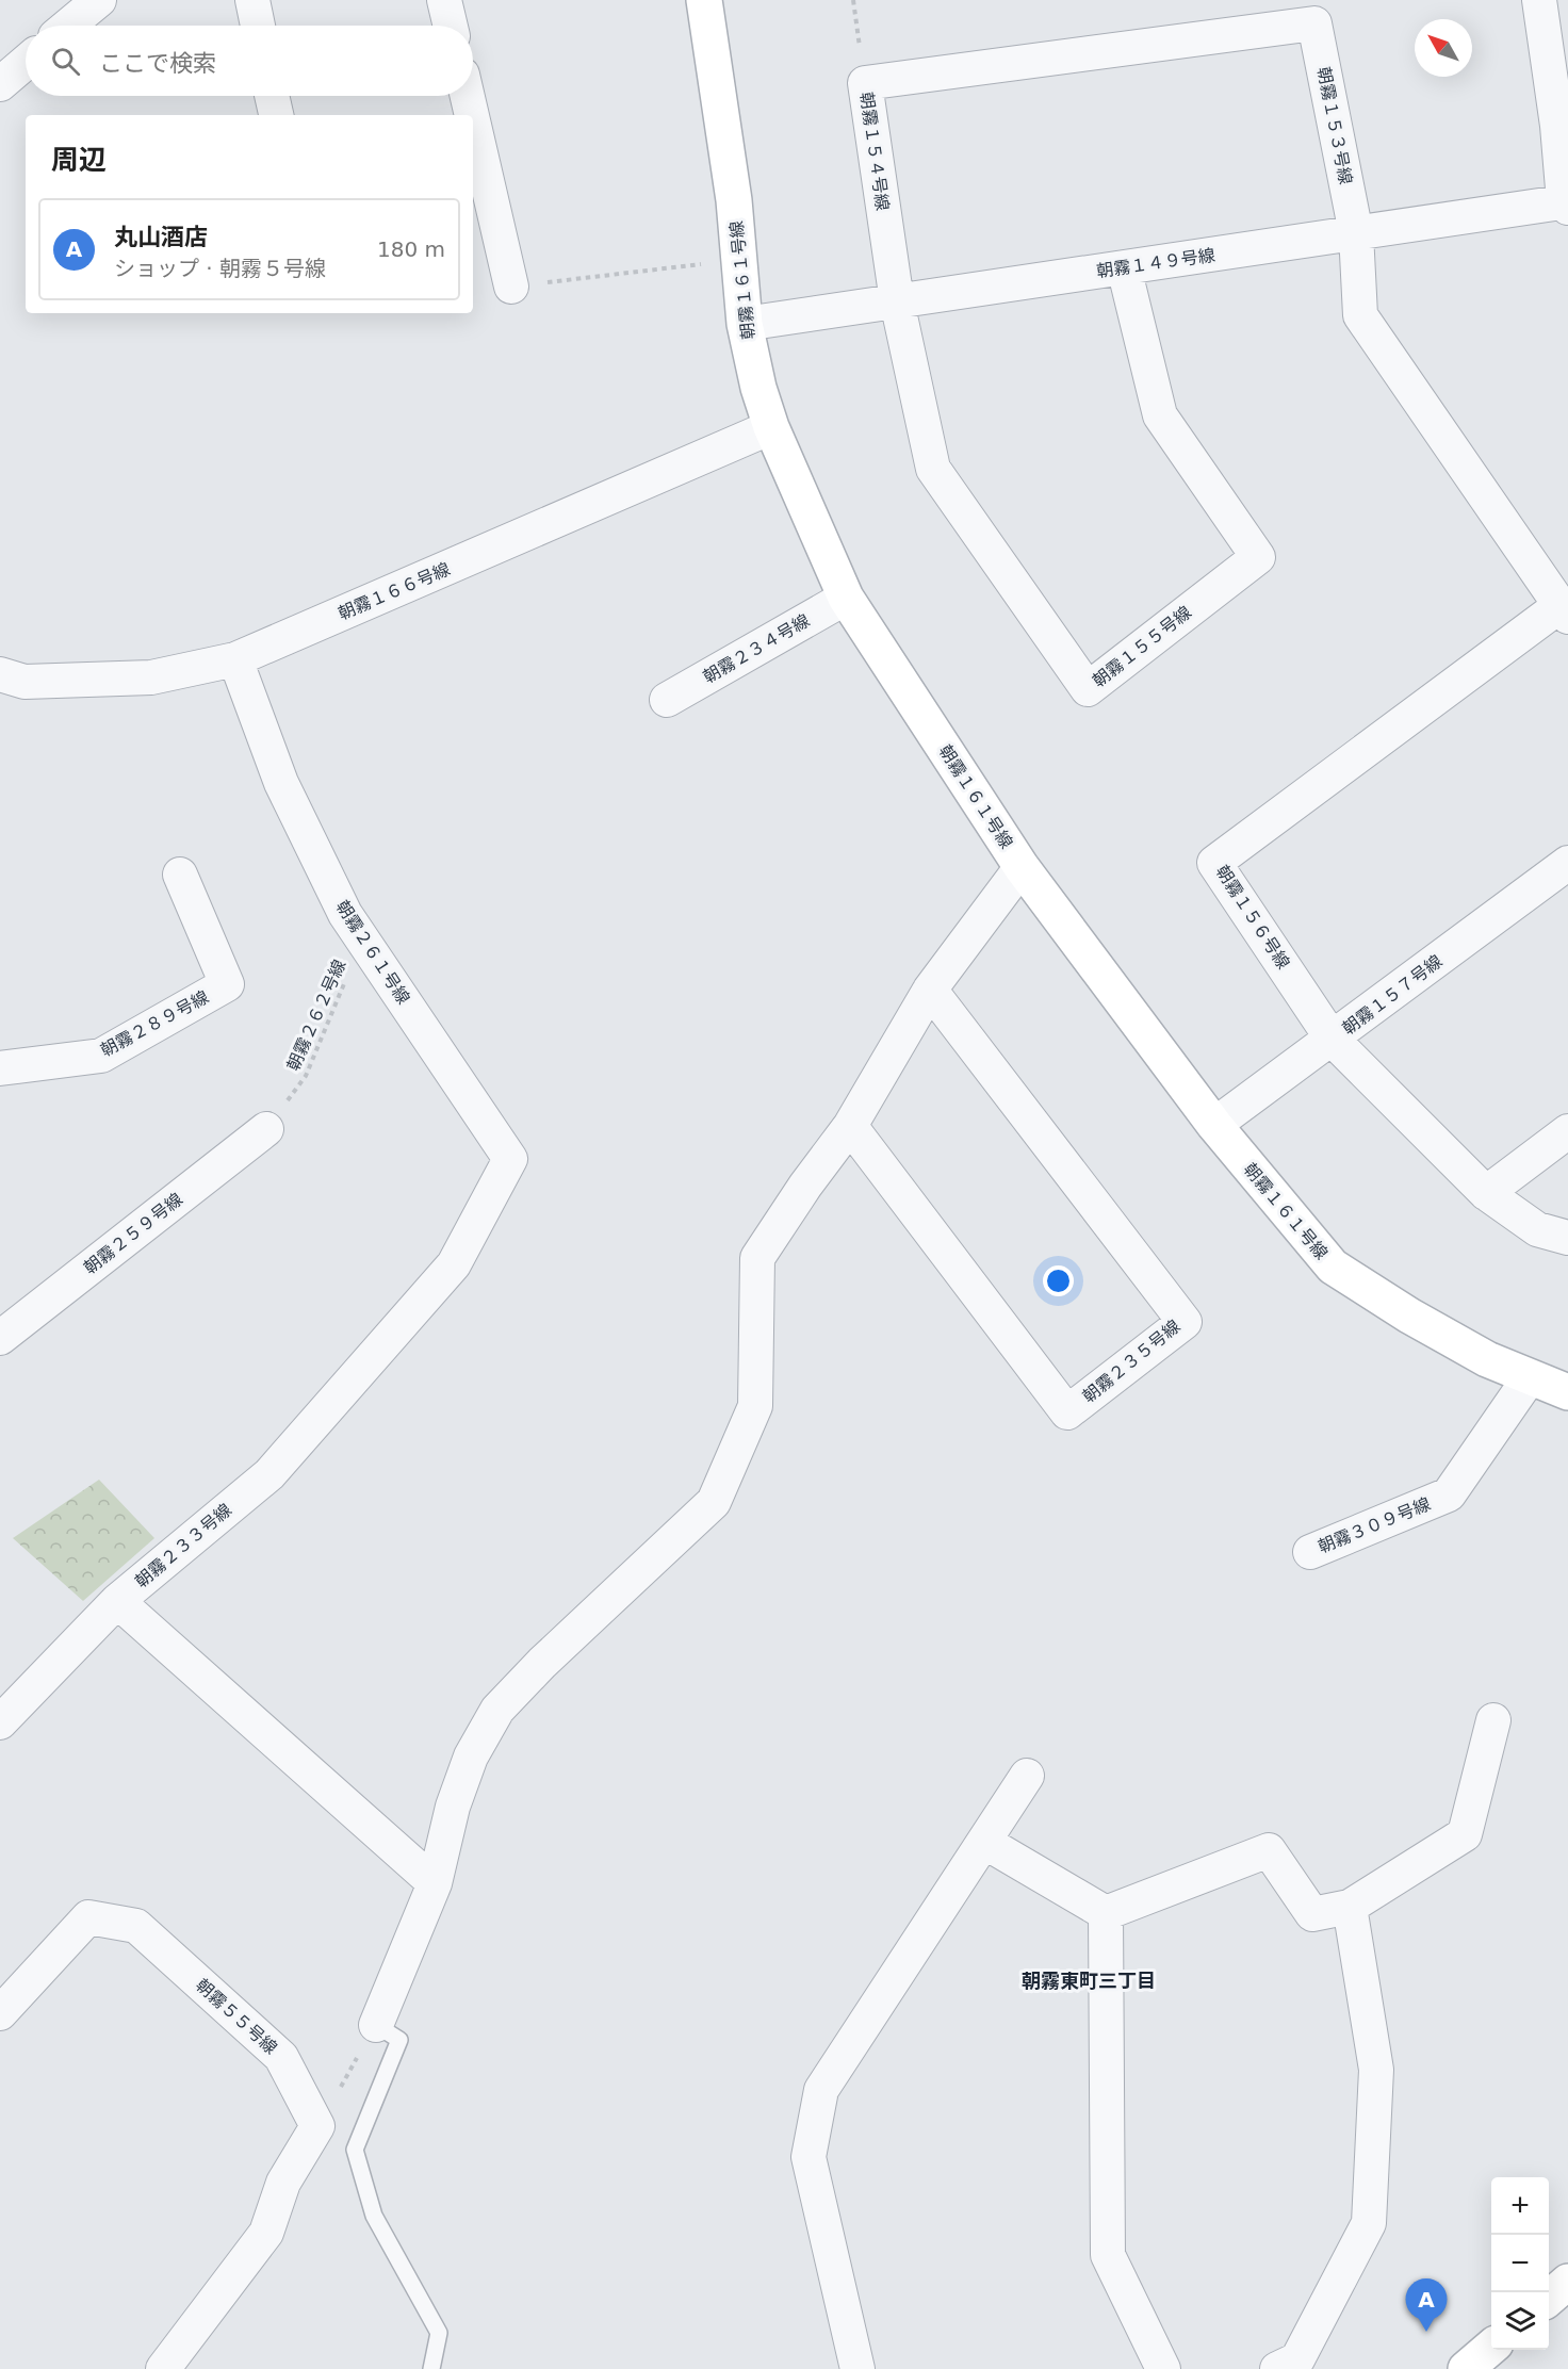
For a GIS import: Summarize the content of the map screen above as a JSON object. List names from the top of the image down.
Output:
{
  "streets": {
    "street": [
      "朝霧１５３号線",
      "朝霧１５４号線",
      "朝霧１４９号線",
      "朝霧１６１号線",
      "朝霧１６６号線",
      "朝霧１５５号線",
      "朝霧２３４号線",
      "朝霧１５６号線",
      "朝霧２６１号線",
      "朝霧１５７号線",
      "朝霧２８９号線",
      "朝霧２５９号線",
      "朝霧２３５号線",
      "朝霧３０９号線",
      "朝霧２３３号線",
      "朝霧５５号線"
    ],
    "path": ["朝霧２６２号線"]
  },
  "crossings": [
    ["朝霧１５３号線", "朝霧１５４号線"],
    ["朝霧１５３号線", "朝霧１４９号線"],
    ["朝霧１５３号線", "朝霧１５６号線"],
    ["朝霧１５４号線", "朝霧１４９号線"],
    ["朝霧１５４号線", "朝霧１５５号線"],
    ["朝霧１４９号線", "朝霧１６１号線"],
    ["朝霧１４９号線", "朝霧１５５号線"],
    ["朝霧１６１号線", "朝霧１６６号線"],
    ["朝霧１６１号線", "朝霧２３４号線"],
    ["朝霧１６１号線", "朝霧１５７号線"],
    ["朝霧１６１号線", "朝霧３０９号線"],
    ["朝霧１６６号線", "朝霧２６１号線"],
    ["朝霧１５６号線", "朝霧１５７号線"],
    ["朝霧２６１号線", "朝霧２６２号線"],
    ["朝霧２６１号線", "朝霧２３３号線"],
    ["朝霧２６２号線", "朝霧２５９号線"]
  ],
  "districts": ["朝霧東町三丁目"],
  "north": "top left",
  "page": {
    "search": "ここで検索",
    "heading": "周辺",
    "list": [
      {
        "mark": "A",
        "name": "丸山酒店",
        "note": "ショップ · 朝霧５号線",
        "value": "180 m"
      }
    ],
    "map_buttons": ["+", "−"],
    "pins": "A"
  }
}
